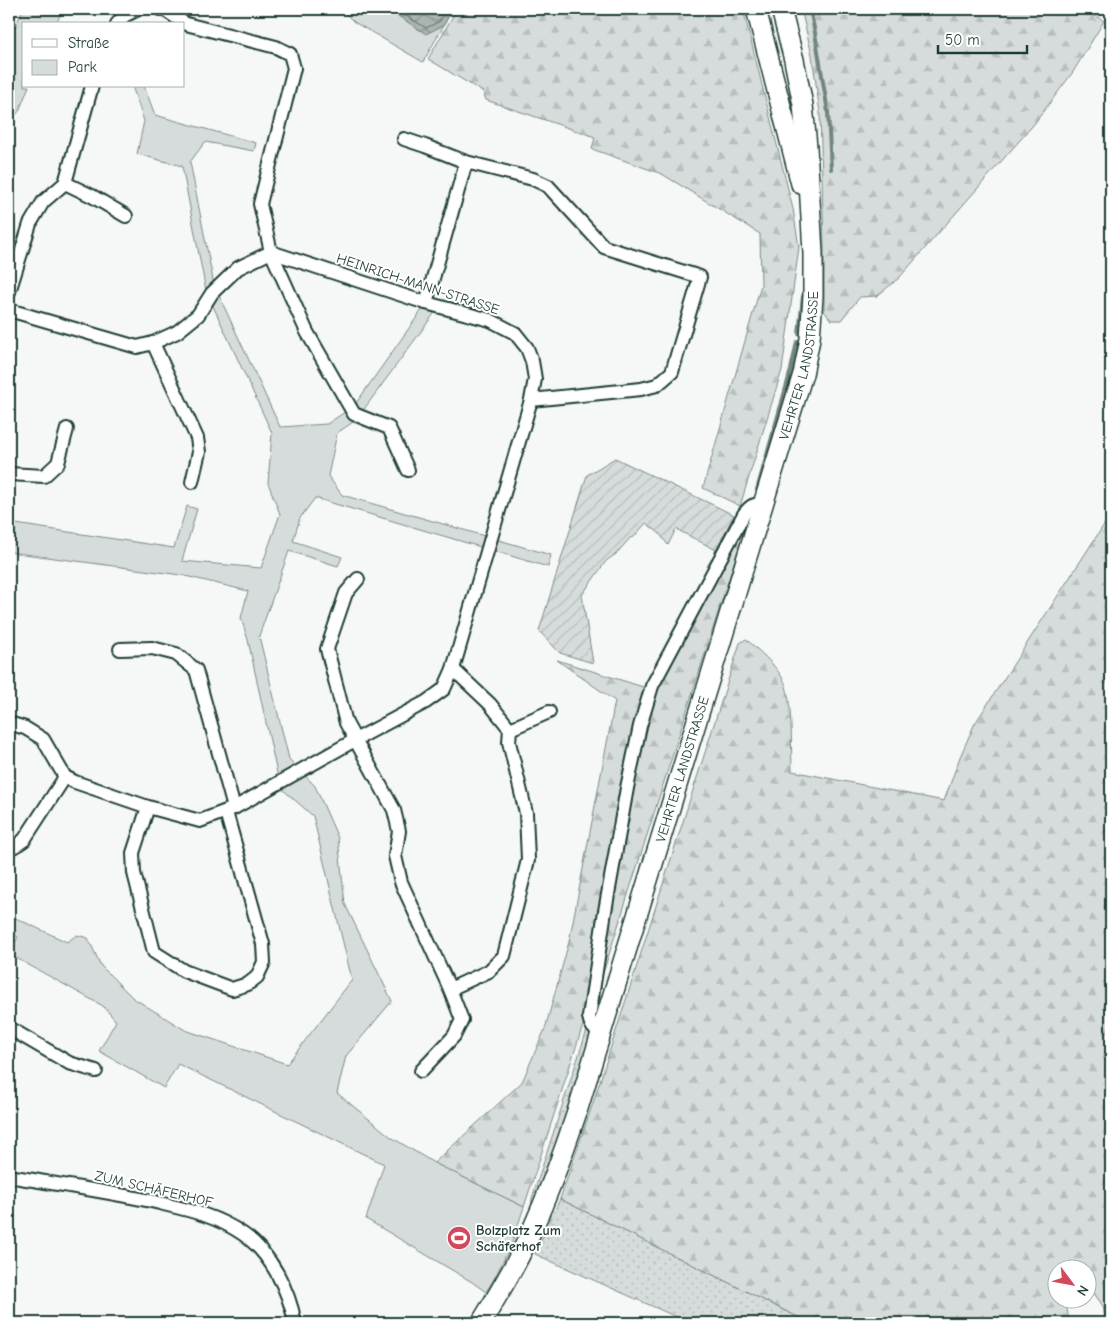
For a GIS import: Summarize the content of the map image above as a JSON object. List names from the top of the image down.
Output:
{
  "streets": {
    "main road": ["VEHRTER LANDSTRASSE"],
    "street": ["HEINRICH-MANN-STRASSE", "ZUM SCHÄFERHOF"]
  },
  "places": {
    "sports": ["Bolzplatz Zum Schäferhof"]
  },
  "legend": ["Straße", "Park"],
  "scale_bar": "50 m",
  "north": "bottom right"
}
